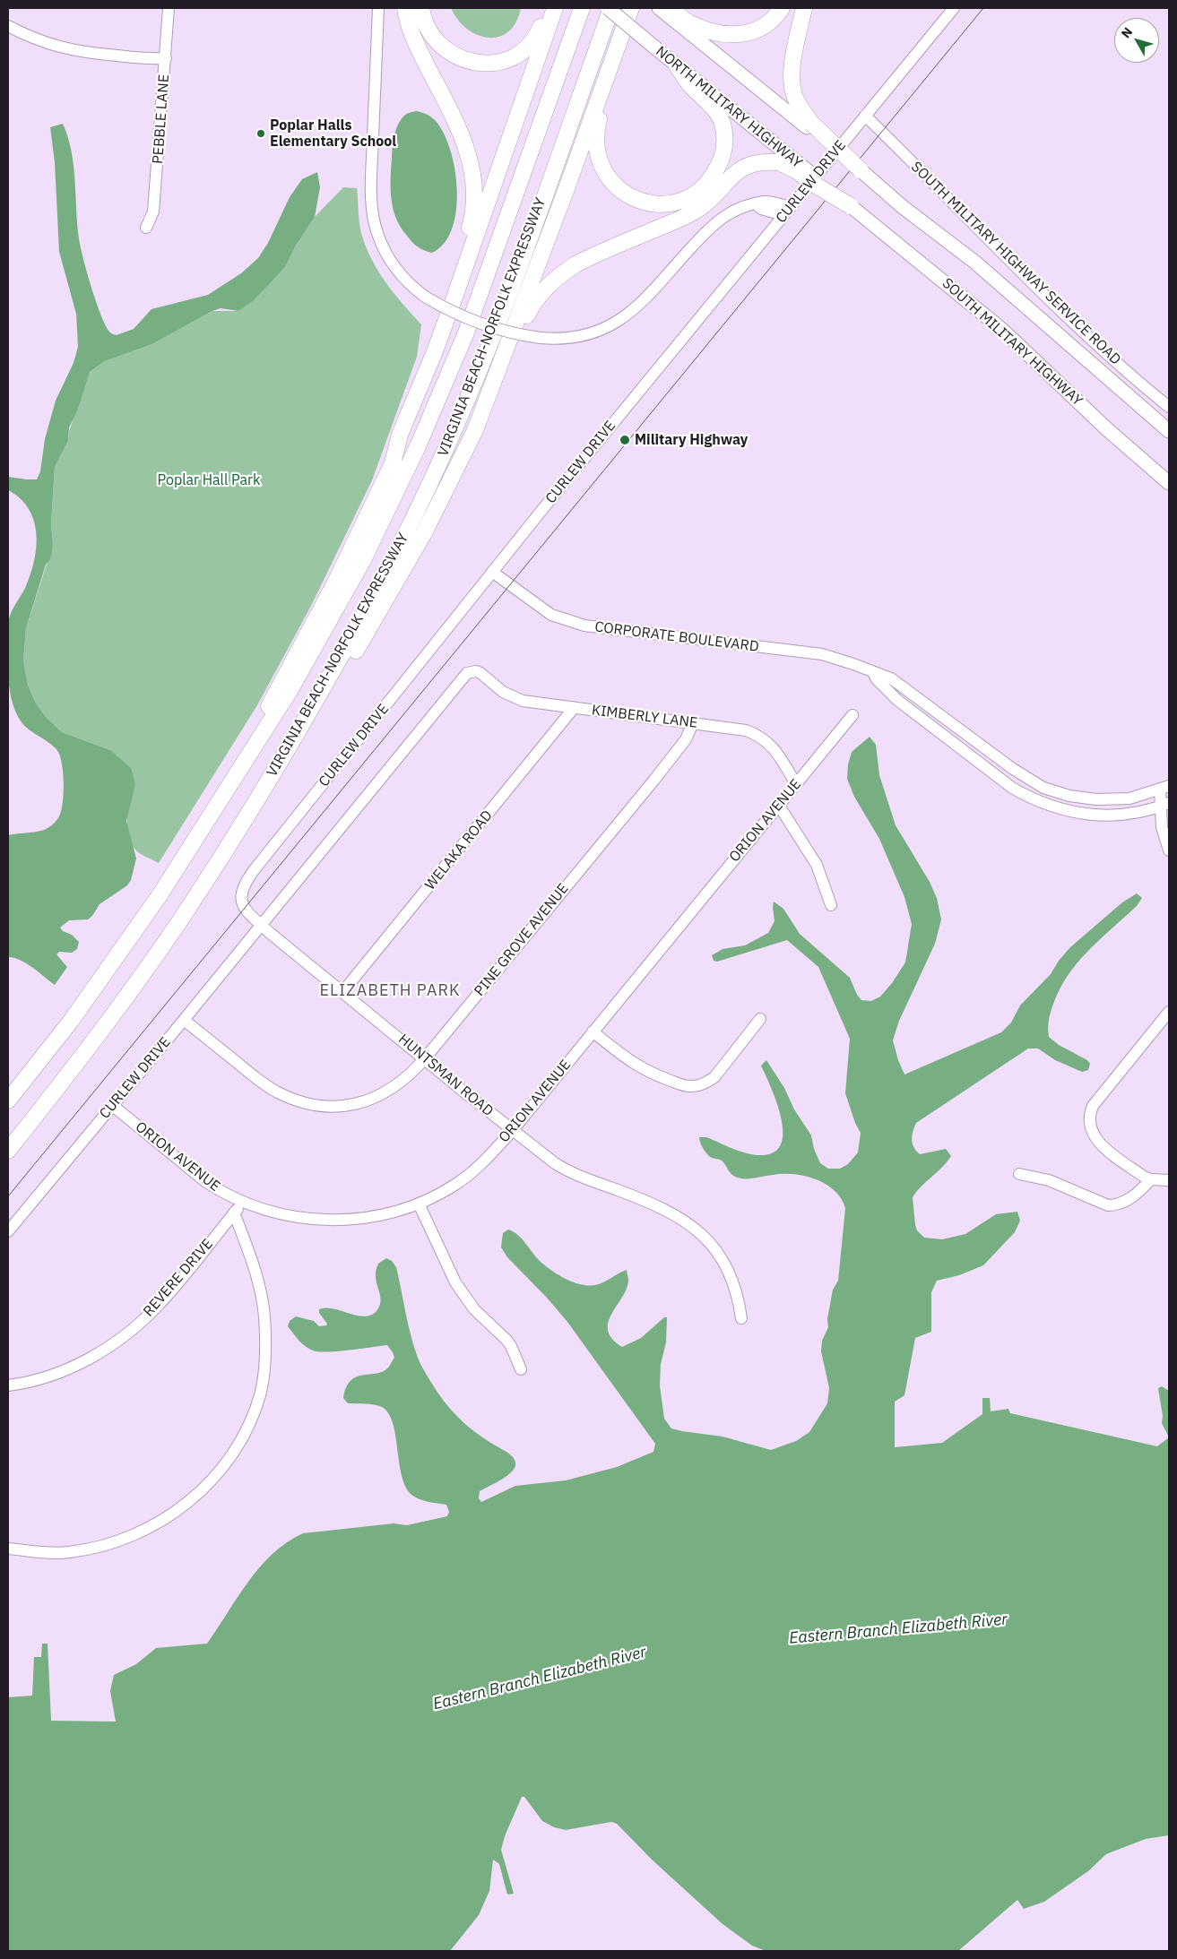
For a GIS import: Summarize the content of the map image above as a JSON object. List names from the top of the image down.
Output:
{
  "streets": {
    "highway": ["VIRGINIA BEACH-NORFOLK EXPRESSWAY"],
    "main road": ["NORTH MILITARY HIGHWAY", "SOUTH MILITARY HIGHWAY"],
    "street": [
      "PEBBLE LANE",
      "CURLEW DRIVE",
      "SOUTH MILITARY HIGHWAY SERVICE ROAD",
      "CORPORATE BOULEVARD",
      "KIMBERLY LANE",
      "ORION AVENUE",
      "WELAKA ROAD",
      "PINE GROVE AVENUE",
      "HUNTSMAN ROAD",
      "REVERE DRIVE"
    ]
  },
  "crossings": [
    ["CURLEW DRIVE", "SOUTH MILITARY HIGHWAY SERVICE ROAD"],
    ["CURLEW DRIVE", "CORPORATE BOULEVARD"],
    ["CURLEW DRIVE", "KIMBERLY LANE"],
    ["CURLEW DRIVE", "ORION AVENUE"],
    ["CURLEW DRIVE", "PINE GROVE AVENUE"],
    ["CURLEW DRIVE", "HUNTSMAN ROAD"],
    ["KIMBERLY LANE", "ORION AVENUE"],
    ["KIMBERLY LANE", "WELAKA ROAD"],
    ["KIMBERLY LANE", "PINE GROVE AVENUE"],
    ["ORION AVENUE", "HUNTSMAN ROAD"],
    ["ORION AVENUE", "REVERE DRIVE"],
    ["WELAKA ROAD", "HUNTSMAN ROAD"],
    ["PINE GROVE AVENUE", "HUNTSMAN ROAD"]
  ],
  "districts": ["ELIZABETH PARK"],
  "water": ["Eastern Branch Elizabeth River"],
  "parks": ["Poplar Hall Park"],
  "places": ["Poplar Halls Elementary School", "Military Highway"],
  "north": "top left"
}
